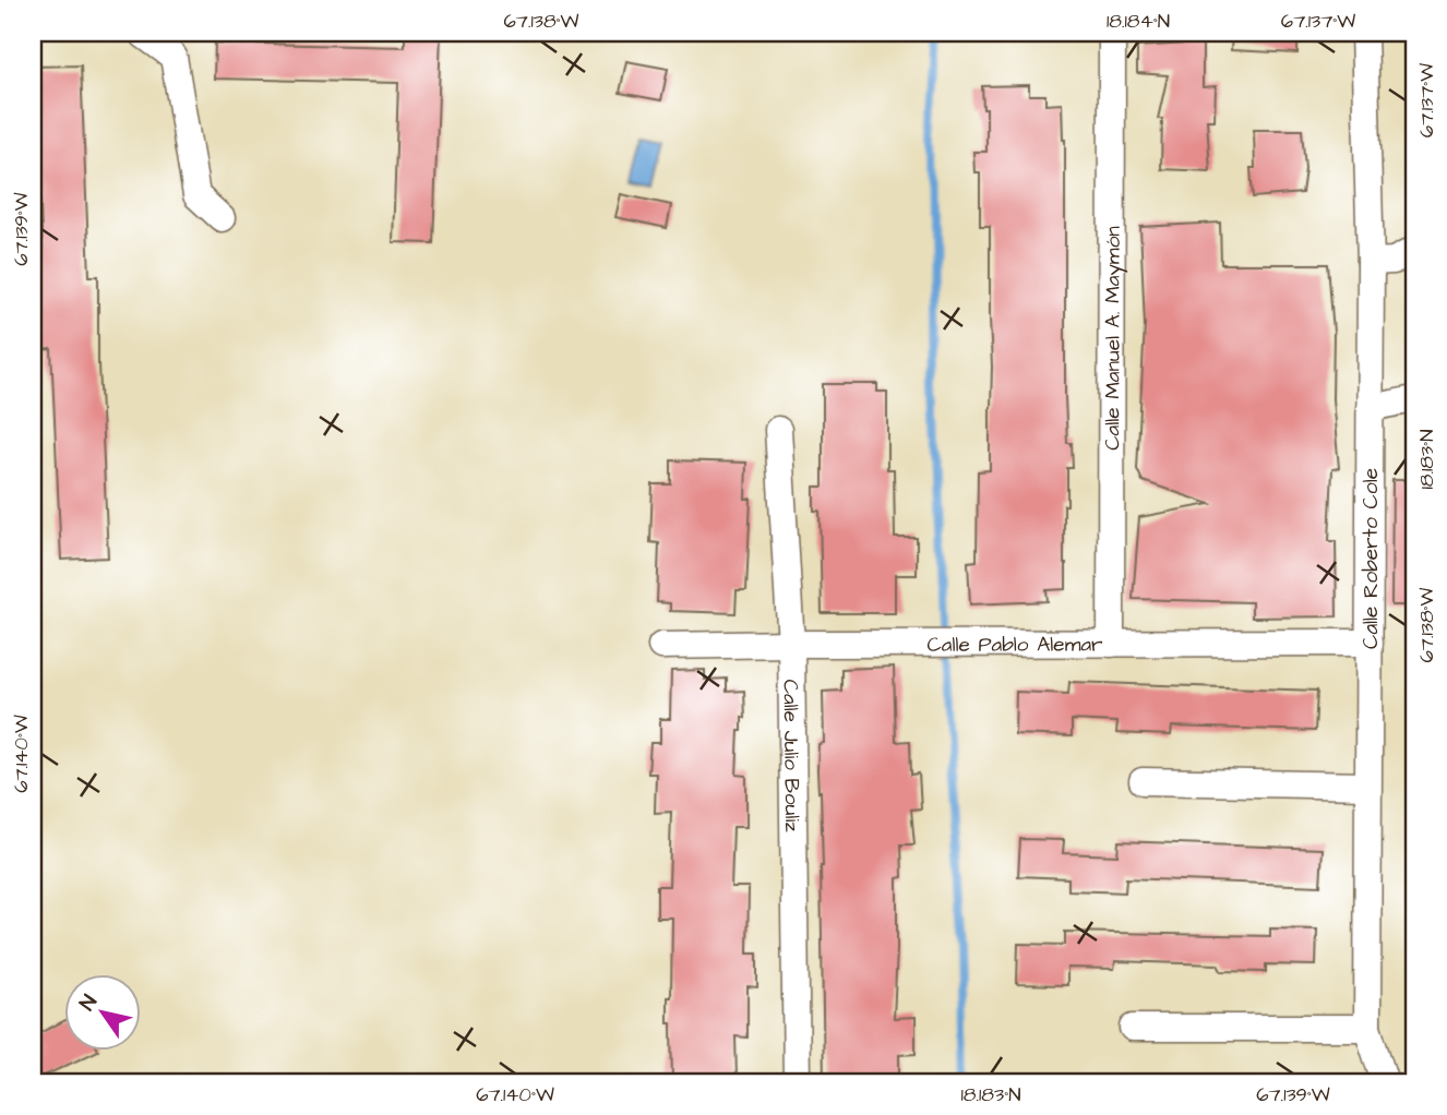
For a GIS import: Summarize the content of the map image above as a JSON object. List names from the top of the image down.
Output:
{
  "streets": {
    "street": [
      "Calle Manuel A. Maymón",
      "Calle Roberto Cole",
      "Calle Pablo Alemar",
      "Calle Julio Bouliz"
    ]
  },
  "crossings": [
    ["Calle Manuel A. Maymón", "Calle Pablo Alemar"],
    ["Calle Roberto Cole", "Calle Pablo Alemar"],
    ["Calle Pablo Alemar", "Calle Julio Bouliz"]
  ],
  "north": "top left",
  "coordinates": [
    "67.138°W",
    "18.184°N",
    "67.137°W",
    "67.139°W",
    "18.183°N",
    "67.140°W"
  ]
}
